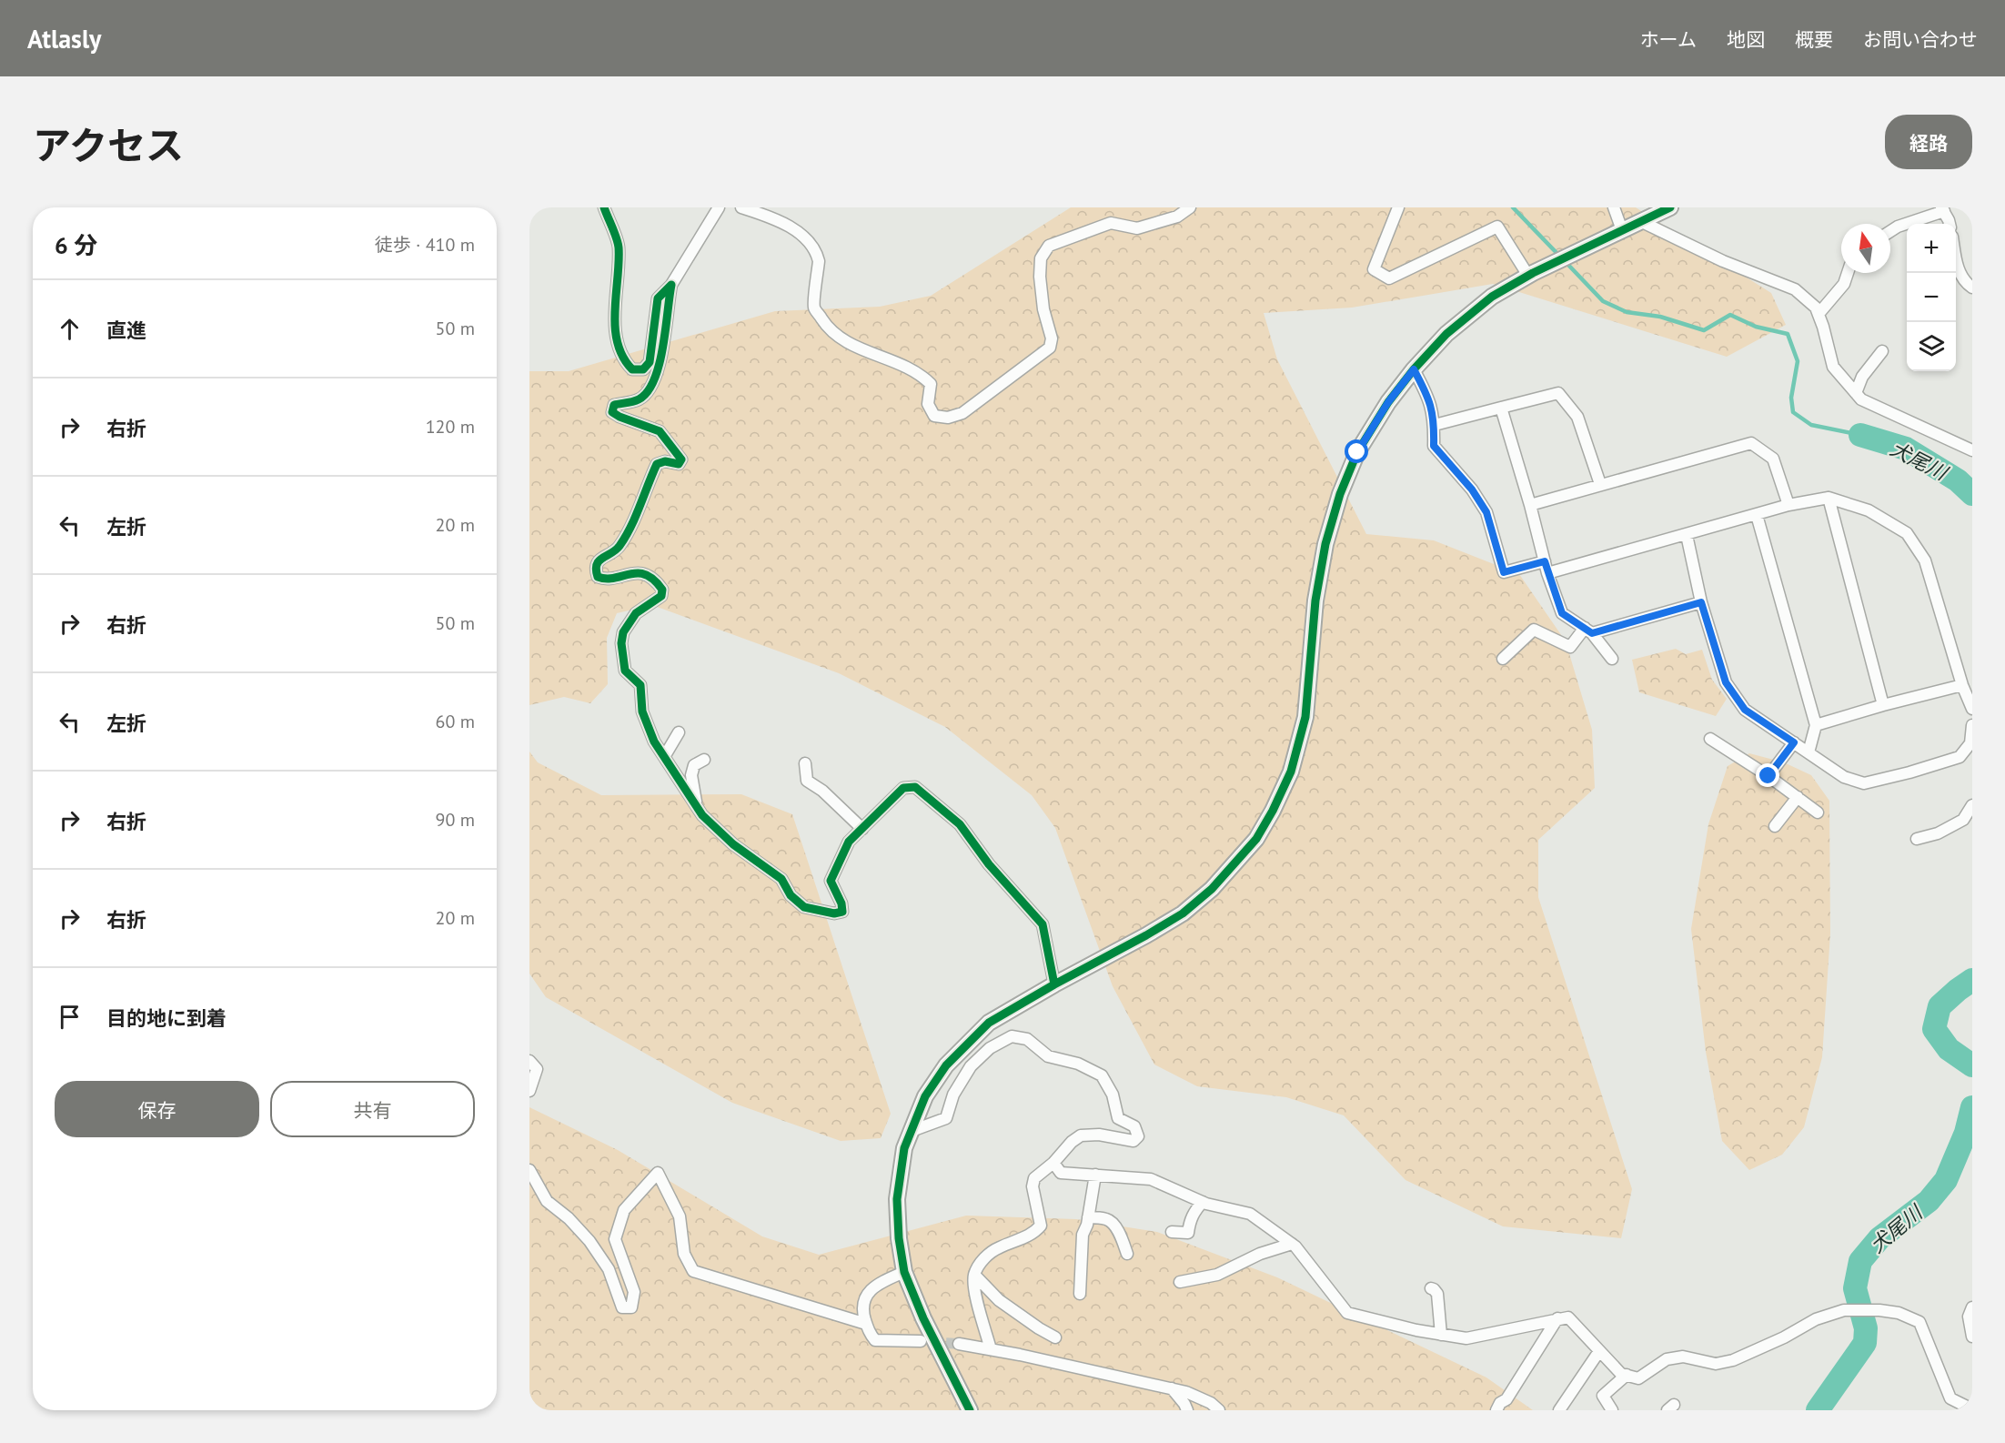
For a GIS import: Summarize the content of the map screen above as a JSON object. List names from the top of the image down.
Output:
{
  "water": ["犬尾川"],
  "north": "top",
  "page": {
    "header": "Atlasly",
    "nav": [
      "ホーム",
      "地図",
      "概要",
      "お問い合わせ"
    ],
    "title": "アクセス",
    "buttons": [
      "経路",
      ["保存", "共有"]
    ],
    "heading": ["6 分", "徒歩 · 410 m"],
    "map_buttons": ["+", "−"],
    "list": [
      ["直進", "50 m"],
      ["右折", "120 m"],
      ["左折", "20 m"],
      ["右折", "50 m"],
      ["左折", "60 m"],
      ["右折", "90 m"],
      ["右折", "20 m"],
      "目的地に到着"
    ]
  }
}
